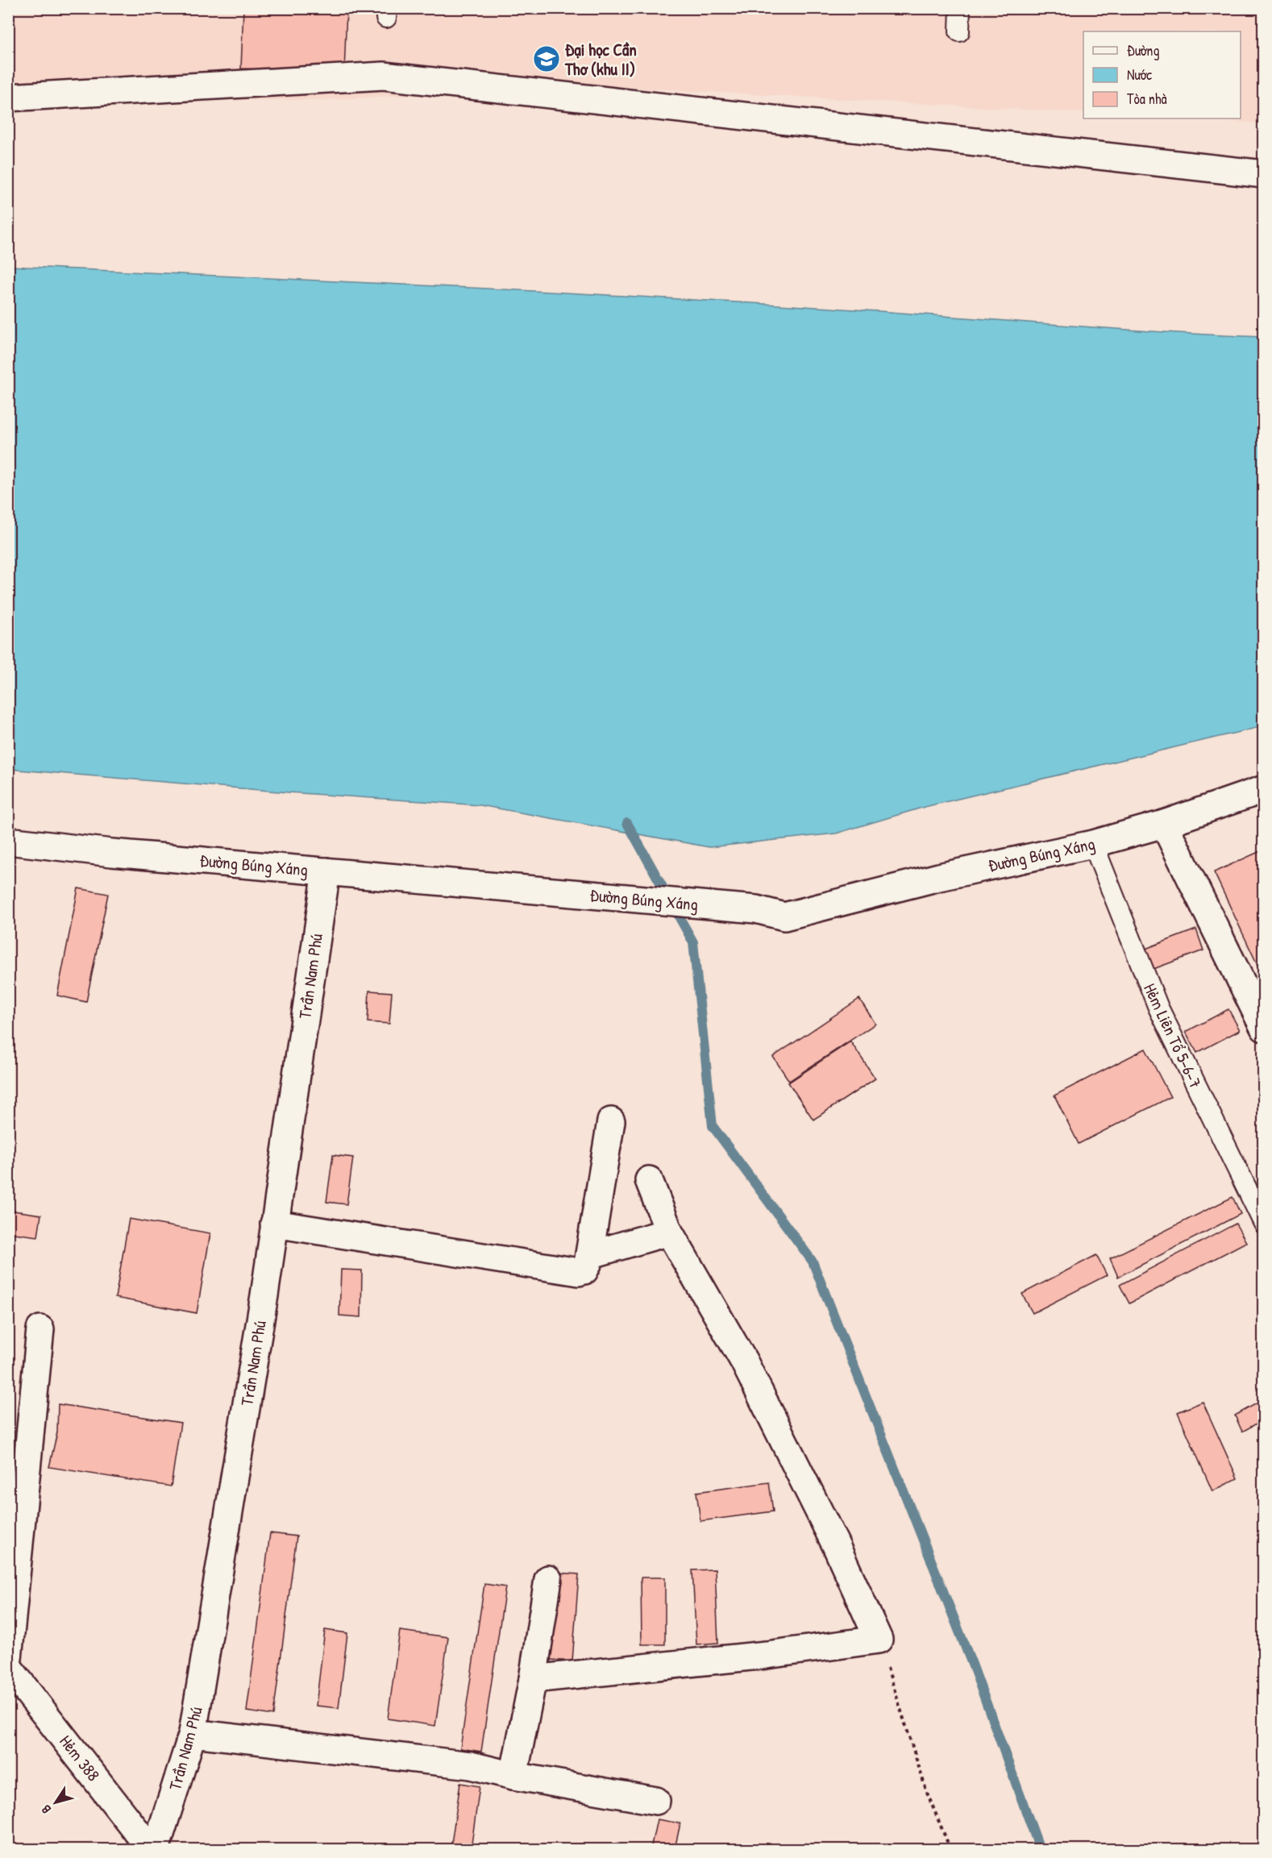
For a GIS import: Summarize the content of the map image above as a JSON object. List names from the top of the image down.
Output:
{
  "streets": {
    "street": ["Đường Búng Xáng", "Trần Nam Phú", "Hẻm 388"],
    "lane": ["Hẻm Liên Tổ 5-6-7"]
  },
  "crossings": [
    ["Đường Búng Xáng", "Trần Nam Phú"],
    ["Đường Búng Xáng", "Hẻm Liên Tổ 5-6-7"]
  ],
  "places": {
    "school or university": ["Đại học Cần Thơ (khu II)"]
  },
  "legend": ["Đường", "Nước", "Tòa nhà"],
  "north": "bottom left"
}
